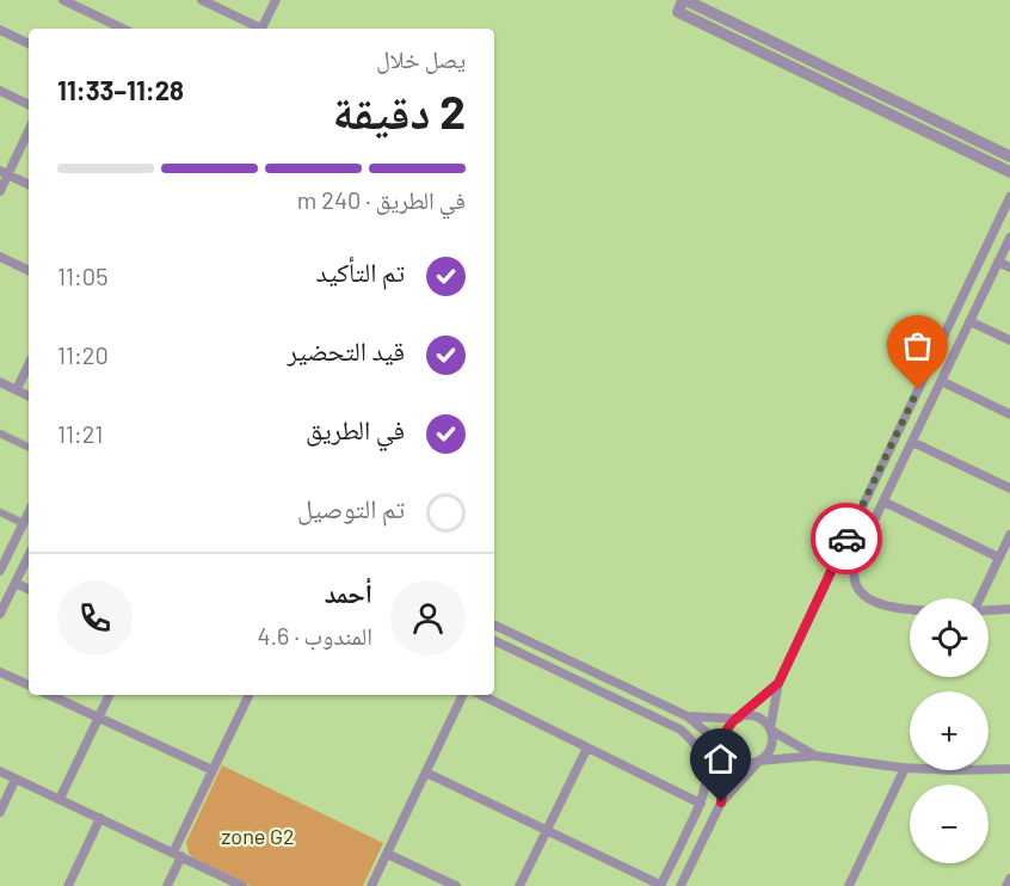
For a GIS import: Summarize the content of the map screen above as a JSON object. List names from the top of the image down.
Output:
{
  "parks": ["zone G2"],
  "page": {
    "heading": ["2 دقيقة", "يصل خلال", "11:28–11:33"],
    "panel": ["أحمد", "المندوب · 4.6"],
    "bar": "في الطريق · 240 m",
    "list": [
      ["تم التأكيد", "11:05"],
      ["قيد التحضير", "11:20"],
      ["في الطريق", "11:21"],
      "تم التوصيل"
    ],
    "map_buttons": ["+", "−"]
  }
}
